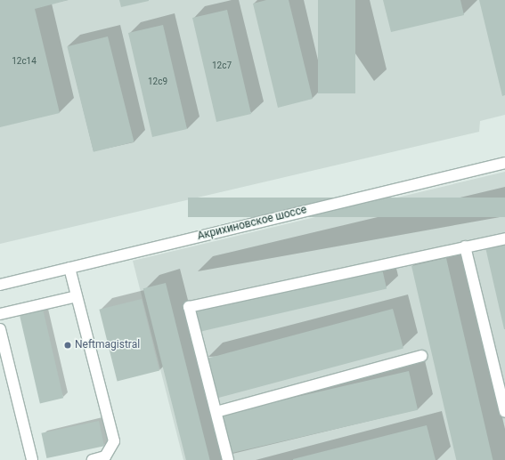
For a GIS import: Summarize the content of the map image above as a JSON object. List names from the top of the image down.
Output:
{
  "streets": {
    "main road": ["Акрихиновское шоссе"]
  },
  "places": ["Neftmagistral"],
  "house_numbers": ["12с14", "12с7", "12с9"]
}
